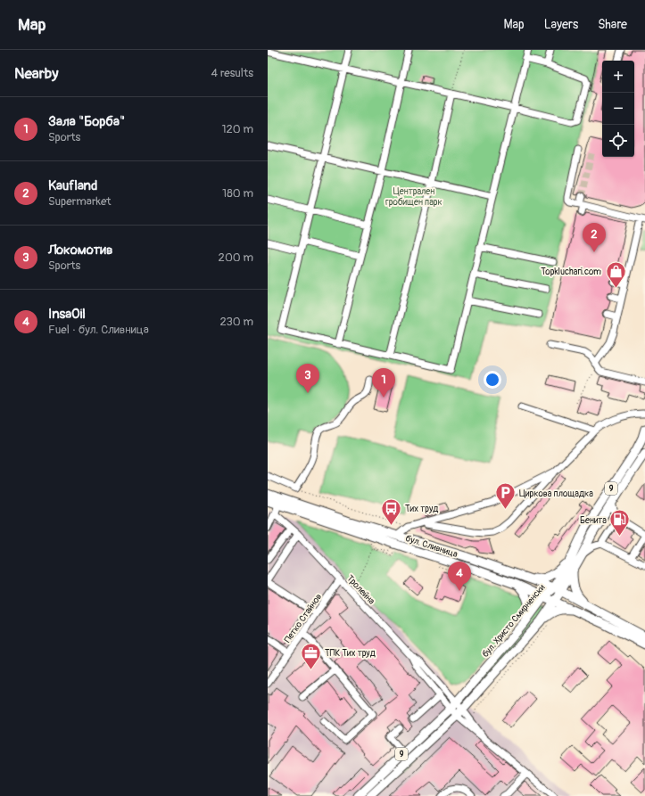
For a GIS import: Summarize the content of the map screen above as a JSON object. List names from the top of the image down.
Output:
{
  "streets": {
    "main road": ["9", "бул. Сливница", "бул. Христо Смирненски"],
    "street": ["Тролейна", "Петко Стайнов"]
  },
  "crossings": [
    ["9", "бул. Сливница"],
    ["9", "Тролейна"],
    ["бул. Сливница", "бул. Христо Смирненски"],
    ["Тролейна", "Петко Стайнов"],
    ["Тролейна", "бул. Христо Смирненски"]
  ],
  "parks": ["Централен гробищен парк"],
  "places": {
    "shop": ["Topkluchari.com"],
    "parking": ["Циркова площадка"],
    "bus stop": ["Тих труд"],
    "fuel station": ["Бенита"],
    "office": ["ТПК Тих труд"]
  },
  "page": {
    "header": "Map",
    "nav": ["Map", "Layers", "Share"],
    "heading": ["Nearby", "4 results"],
    "map_buttons": ["+", "−"],
    "list": [
      {
        "mark": "1",
        "name": "Зала \"Борба\"",
        "note": "Sports",
        "value": "120 m"
      },
      {
        "mark": "2",
        "name": "Kaufland",
        "note": "Supermarket",
        "value": "180 m"
      },
      {
        "mark": "3",
        "name": "Локомотив",
        "note": "Sports",
        "value": "200 m"
      },
      {
        "mark": "4",
        "name": "InsaOil",
        "note": "Fuel · бул. Сливница",
        "value": "230 m"
      }
    ],
    "pins": [
      "2",
      "3",
      "1",
      "4"
    ]
  }
}
